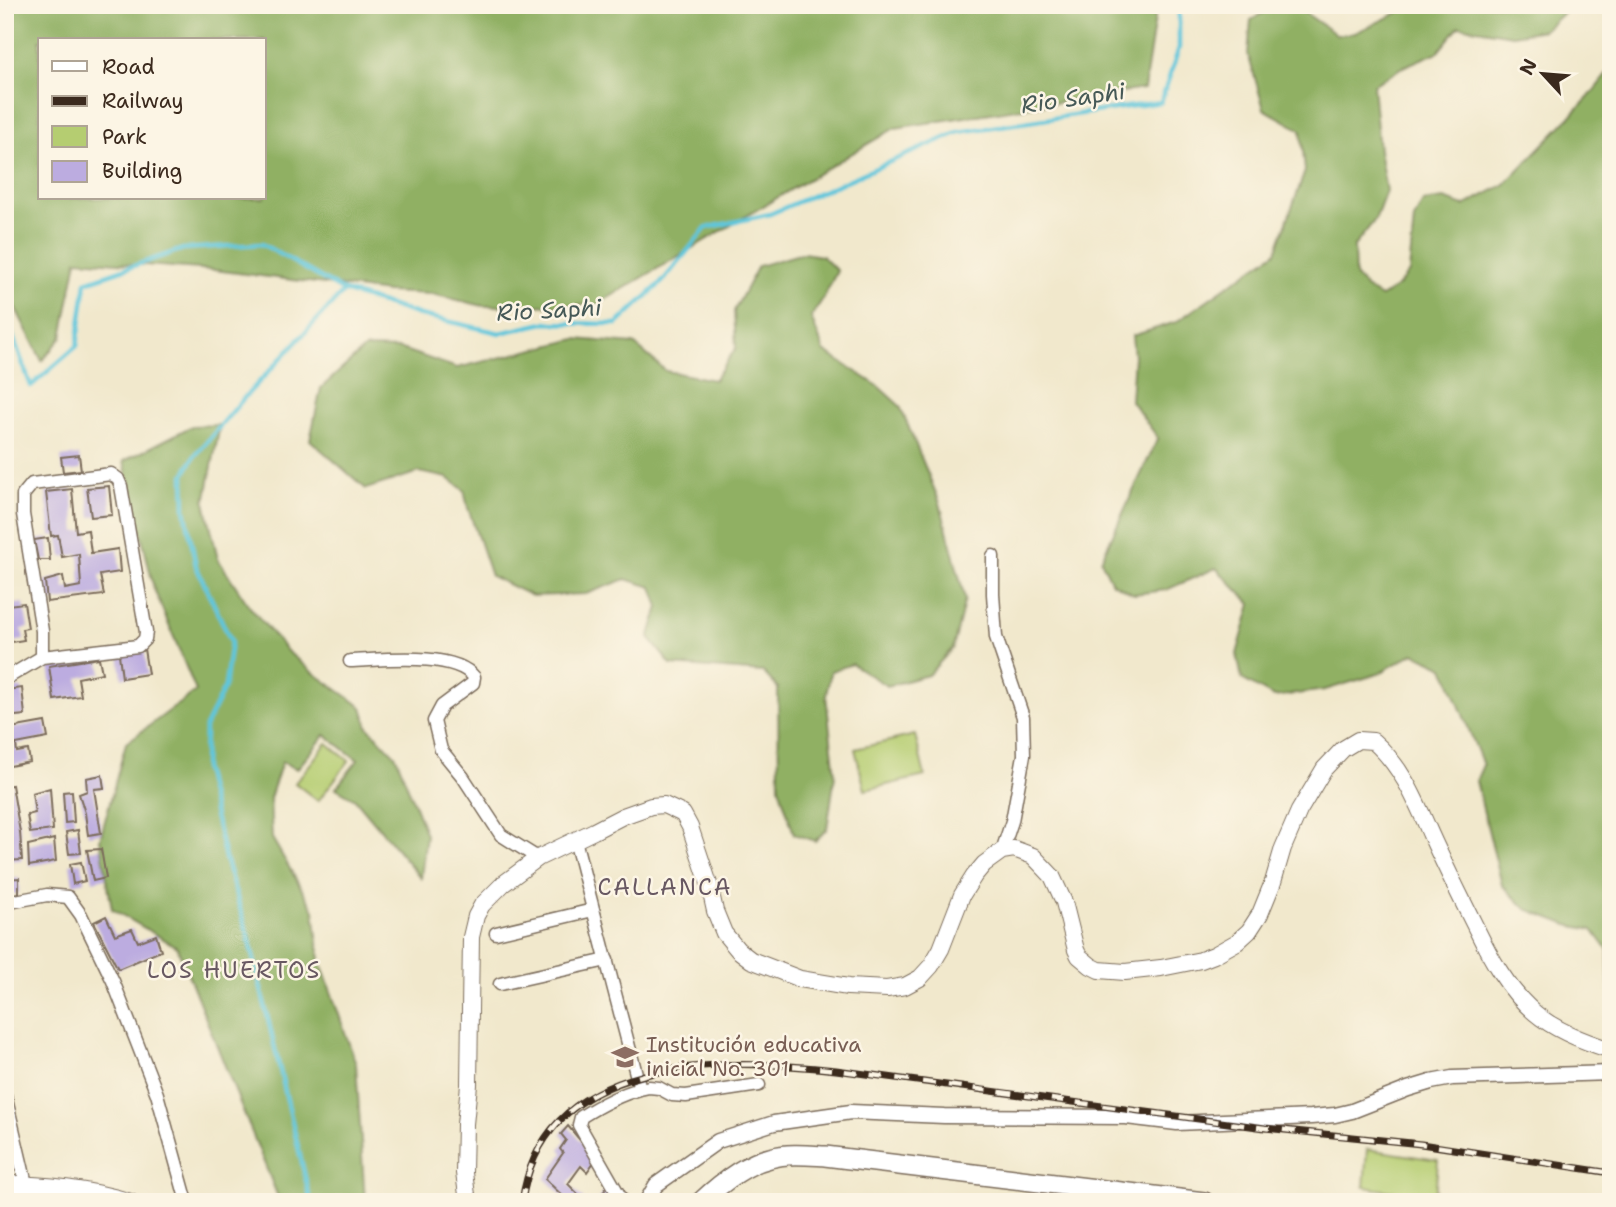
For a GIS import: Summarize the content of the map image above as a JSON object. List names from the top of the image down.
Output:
{
  "districts": ["CALLANCA", "LOS HUERTOS"],
  "water": ["Rio Saphi"],
  "places": {
    "school or university": ["Institución educativa inicial No. 301"]
  },
  "legend": [
    "Road",
    "Railway",
    "Park",
    "Building"
  ],
  "north": "top left"
}
